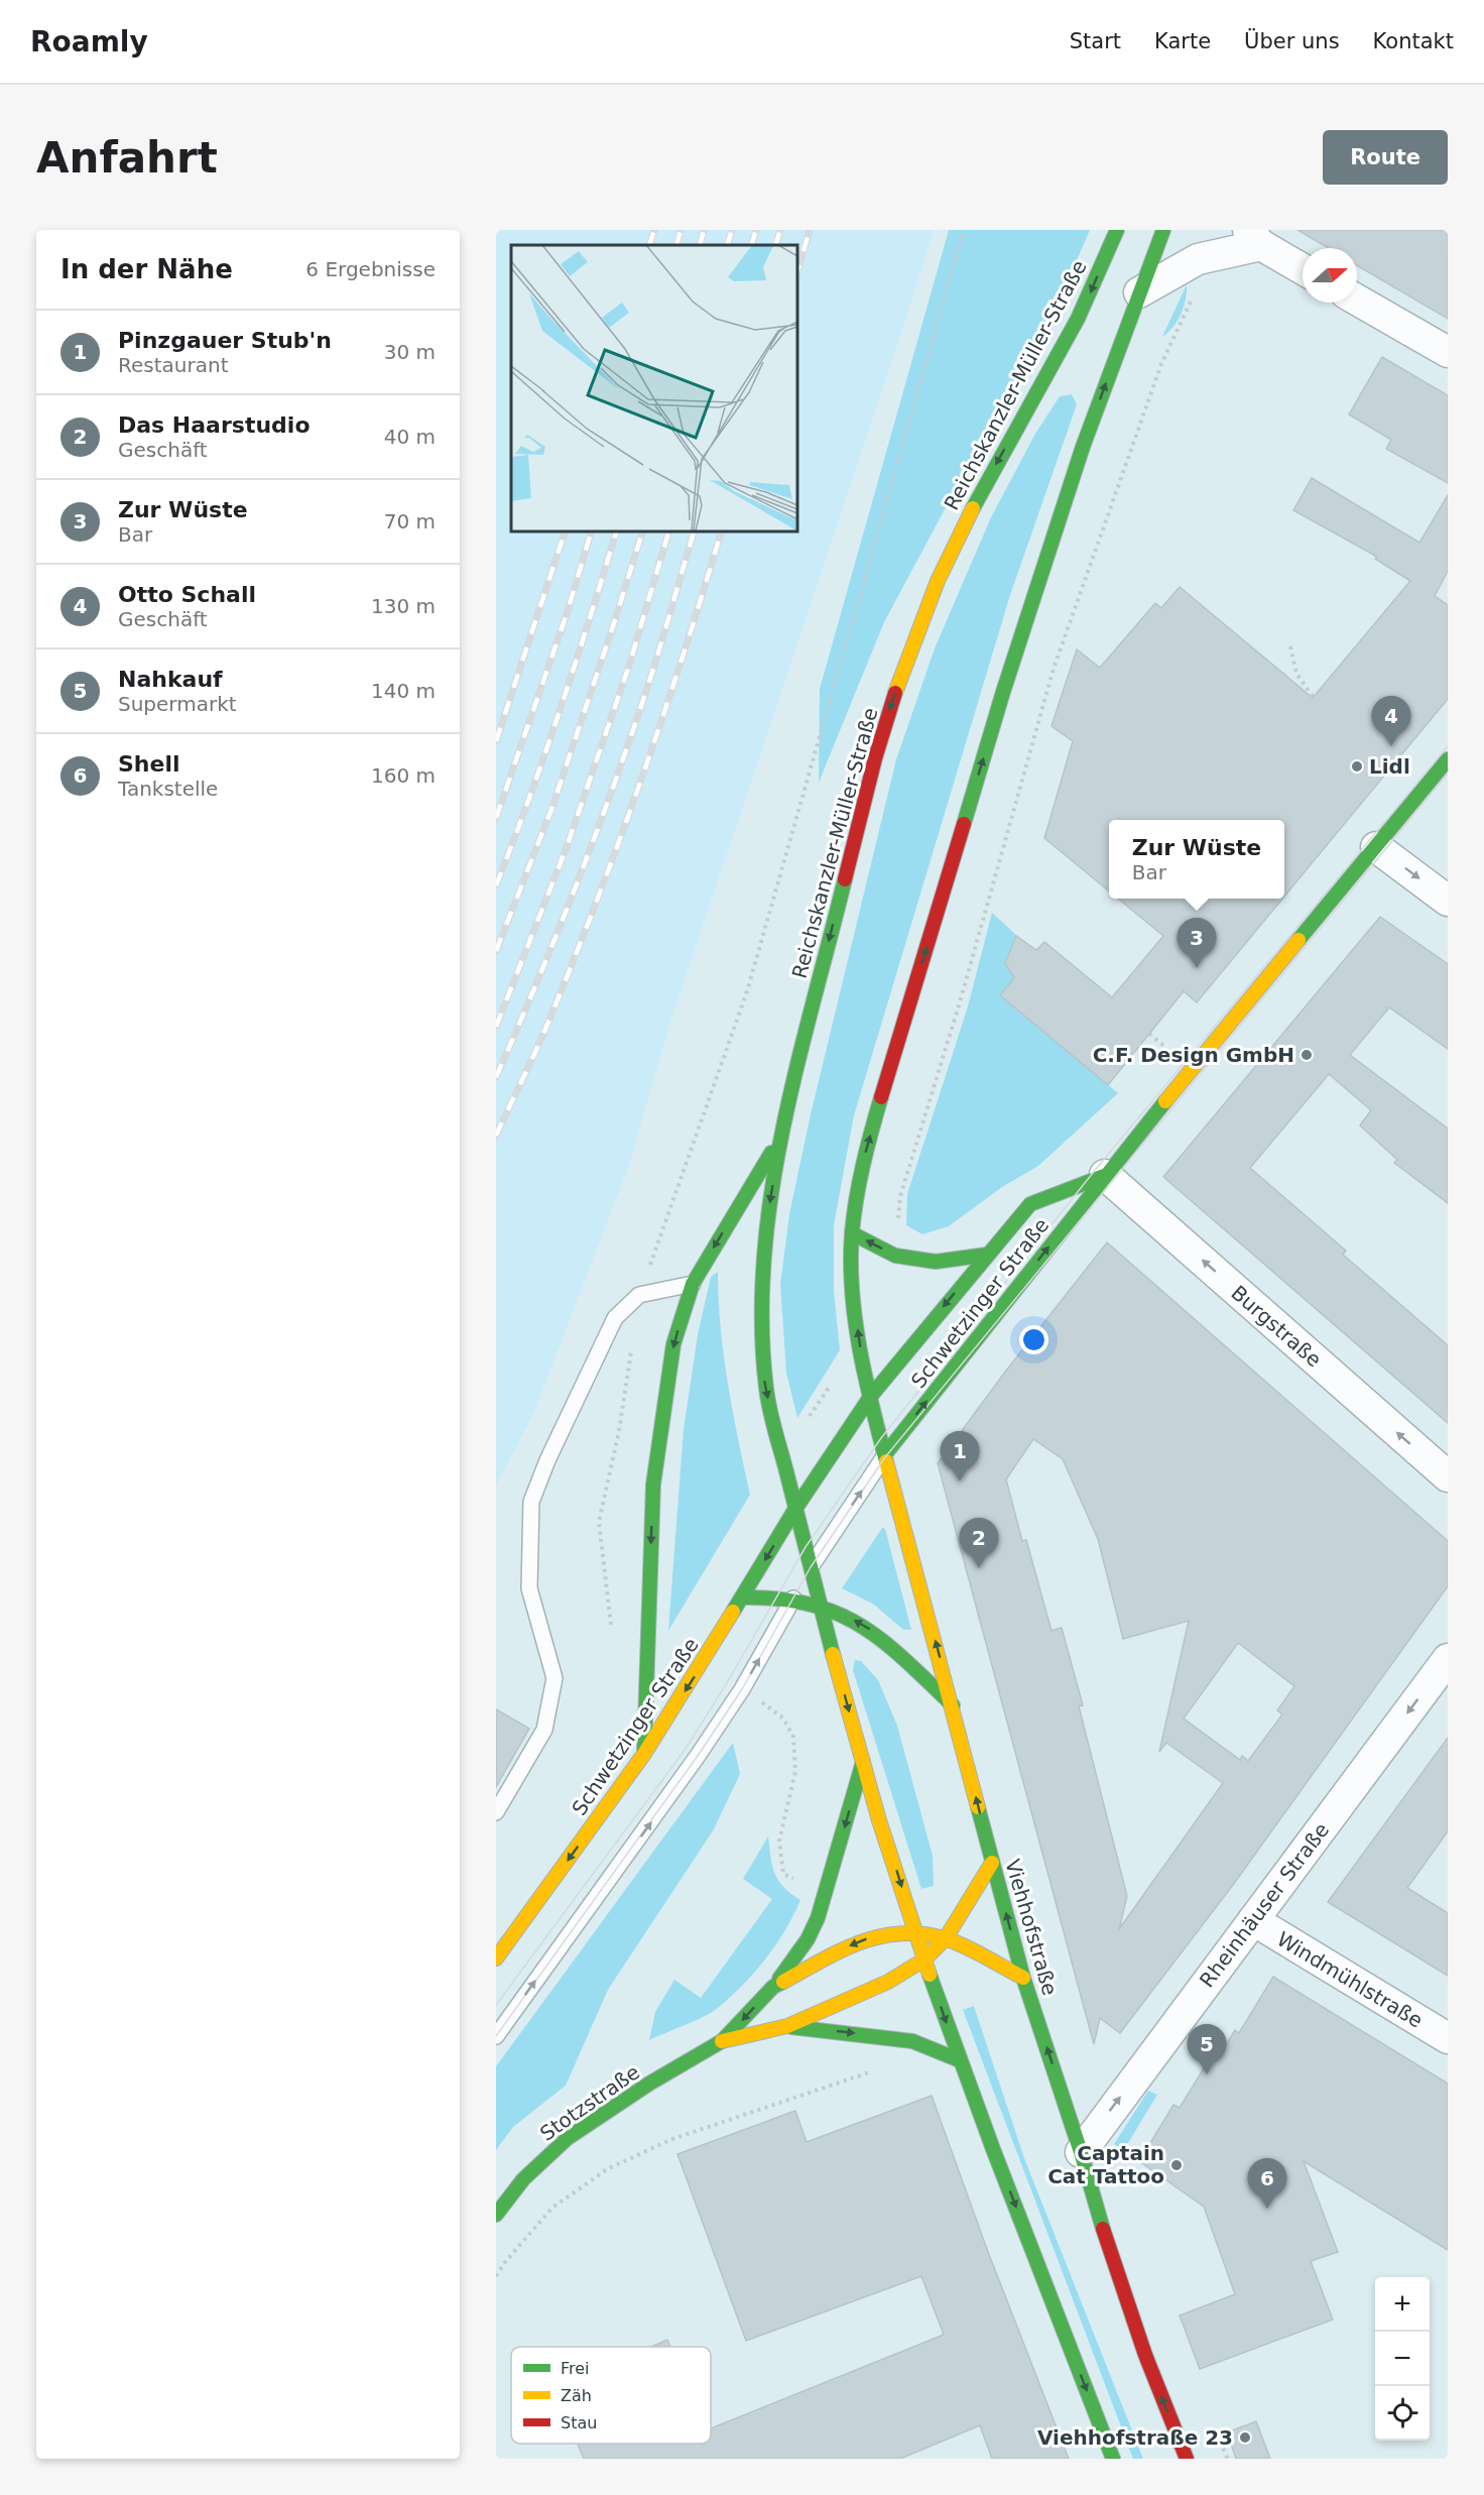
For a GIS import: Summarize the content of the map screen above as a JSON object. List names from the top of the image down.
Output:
{
  "streets": {
    "main road": [
      "Reichskanzler-Müller-Straße",
      "Schwetzinger Straße",
      "Viehhofstraße",
      "Stotzstraße"
    ],
    "street": ["Burgstraße", "Rheinhäuser Straße", "Windmühlstraße"]
  },
  "crossings": [
    ["Reichskanzler-Müller-Straße", "Schwetzinger Straße"],
    ["Schwetzinger Straße", "Burgstraße"],
    ["Schwetzinger Straße", "Viehhofstraße"],
    ["Rheinhäuser Straße", "Viehhofstraße"],
    ["Rheinhäuser Straße", "Windmühlstraße"],
    ["Viehhofstraße", "Stotzstraße"]
  ],
  "one_way": ["Burgstraße"],
  "places": [
    "Lidl",
    "C.F. Design GmbH",
    "Captain Cat Tattoo",
    "Viehhofstraße 23"
  ],
  "legend": ["Frei", "Zäh", "Stau"],
  "north": "right",
  "page": {
    "header": "Roamly",
    "nav": [
      "Start",
      "Karte",
      "Über uns",
      "Kontakt"
    ],
    "buttons": "Route",
    "title": "Anfahrt",
    "heading": ["In der Nähe", "6 Ergebnisse"],
    "list": [
      {
        "mark": "1",
        "name": "Pinzgauer Stub'n",
        "note": "Restaurant",
        "value": "30 m"
      },
      {
        "mark": "2",
        "name": "Das Haarstudio",
        "note": "Geschäft",
        "value": "40 m"
      },
      {
        "mark": "3",
        "name": "Zur Wüste",
        "note": "Bar",
        "value": "70 m"
      },
      {
        "mark": "4",
        "name": "Otto Schall",
        "note": "Geschäft",
        "value": "130 m"
      },
      {
        "mark": "5",
        "name": "Nahkauf",
        "note": "Supermarkt",
        "value": "140 m"
      },
      {
        "mark": "6",
        "name": "Shell",
        "note": "Tankstelle",
        "value": "160 m"
      }
    ],
    "pins": [
      "4",
      "3",
      "1",
      "2",
      "5",
      "6"
    ],
    "popup": ["Zur Wüste", "Bar"],
    "map_buttons": ["+", "−"]
  }
}
